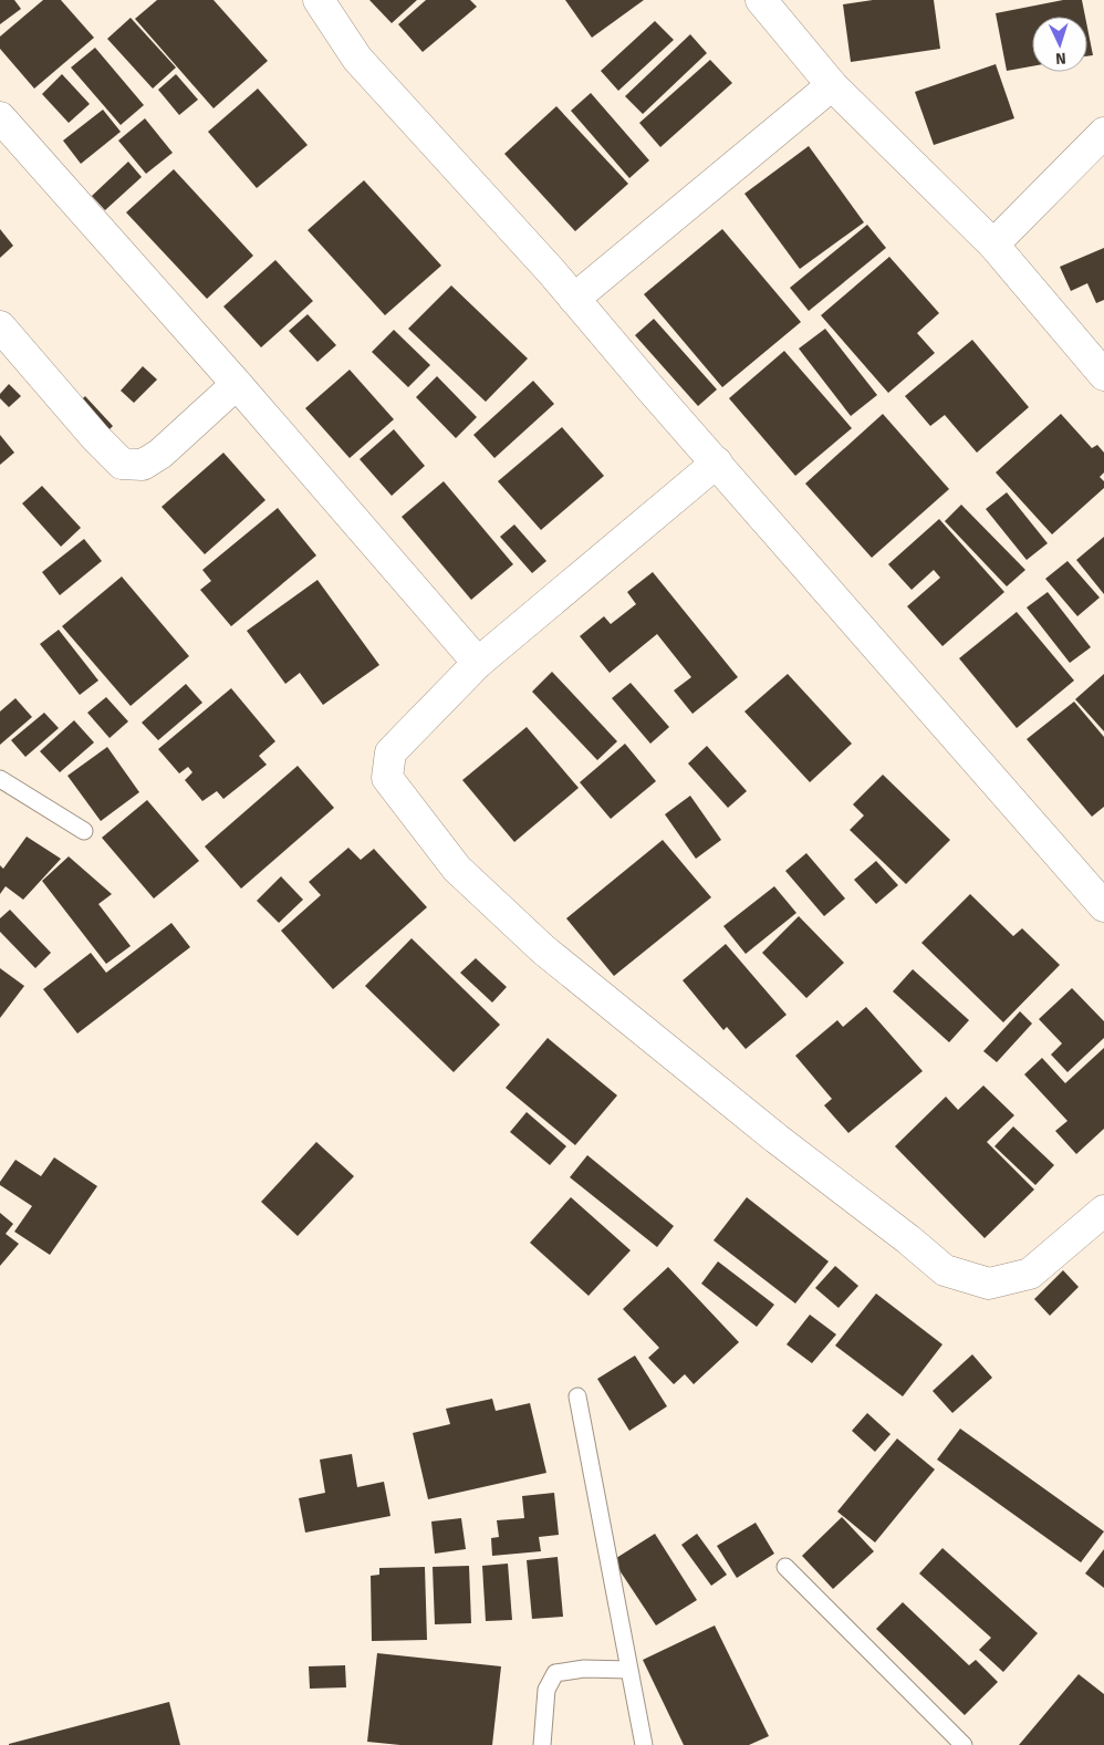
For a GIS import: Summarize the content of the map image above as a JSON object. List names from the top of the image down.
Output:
{
  "north": "bottom"
}
